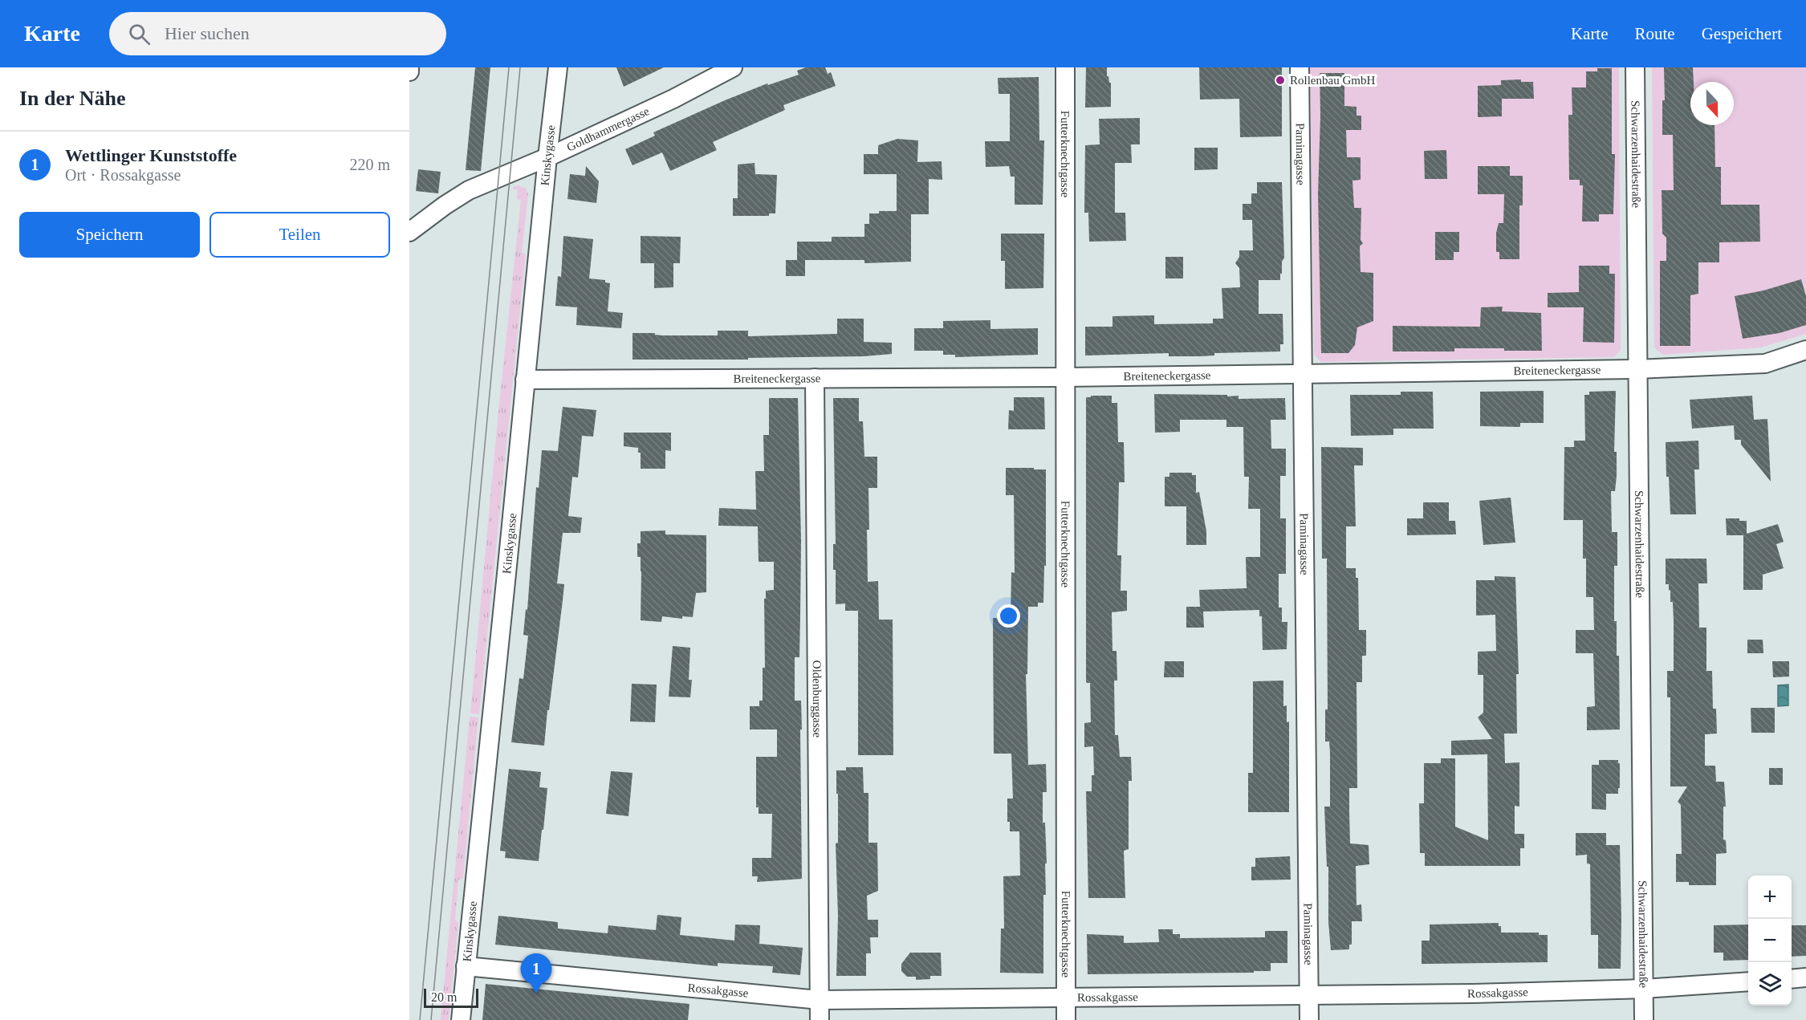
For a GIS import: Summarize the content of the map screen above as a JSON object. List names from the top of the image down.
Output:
{
  "streets": {
    "street": [
      "Goldhammergasse",
      "Futterknechtgasse",
      "Paminagasse",
      "Schwarzenhaidestraße",
      "Kinskygasse",
      "Breiteneckergasse",
      "Oldenburggasse",
      "Rossakgasse"
    ]
  },
  "crossings": [
    ["Goldhammergasse", "Kinskygasse"],
    ["Futterknechtgasse", "Breiteneckergasse"],
    ["Futterknechtgasse", "Rossakgasse"],
    ["Paminagasse", "Breiteneckergasse"],
    ["Paminagasse", "Rossakgasse"],
    ["Schwarzenhaidestraße", "Breiteneckergasse"],
    ["Schwarzenhaidestraße", "Rossakgasse"],
    ["Kinskygasse", "Breiteneckergasse"],
    ["Kinskygasse", "Rossakgasse"],
    ["Breiteneckergasse", "Oldenburggasse"],
    ["Oldenburggasse", "Rossakgasse"]
  ],
  "places": ["Rollenbau GmbH"],
  "scale_bar": "20 m",
  "north": "bottom",
  "page": {
    "header": "Karte",
    "search": "Hier suchen",
    "nav": ["Karte", "Route", "Gespeichert"],
    "heading": "In der Nähe",
    "list": [
      {
        "mark": "1",
        "name": "Wettlinger Kunststoffe",
        "note": "Ort · Rossakgasse",
        "value": "220 m"
      }
    ],
    "buttons": ["Speichern", "Teilen"],
    "map_buttons": ["+", "−"],
    "pins": "1",
    "scale": "20 m"
  }
}
